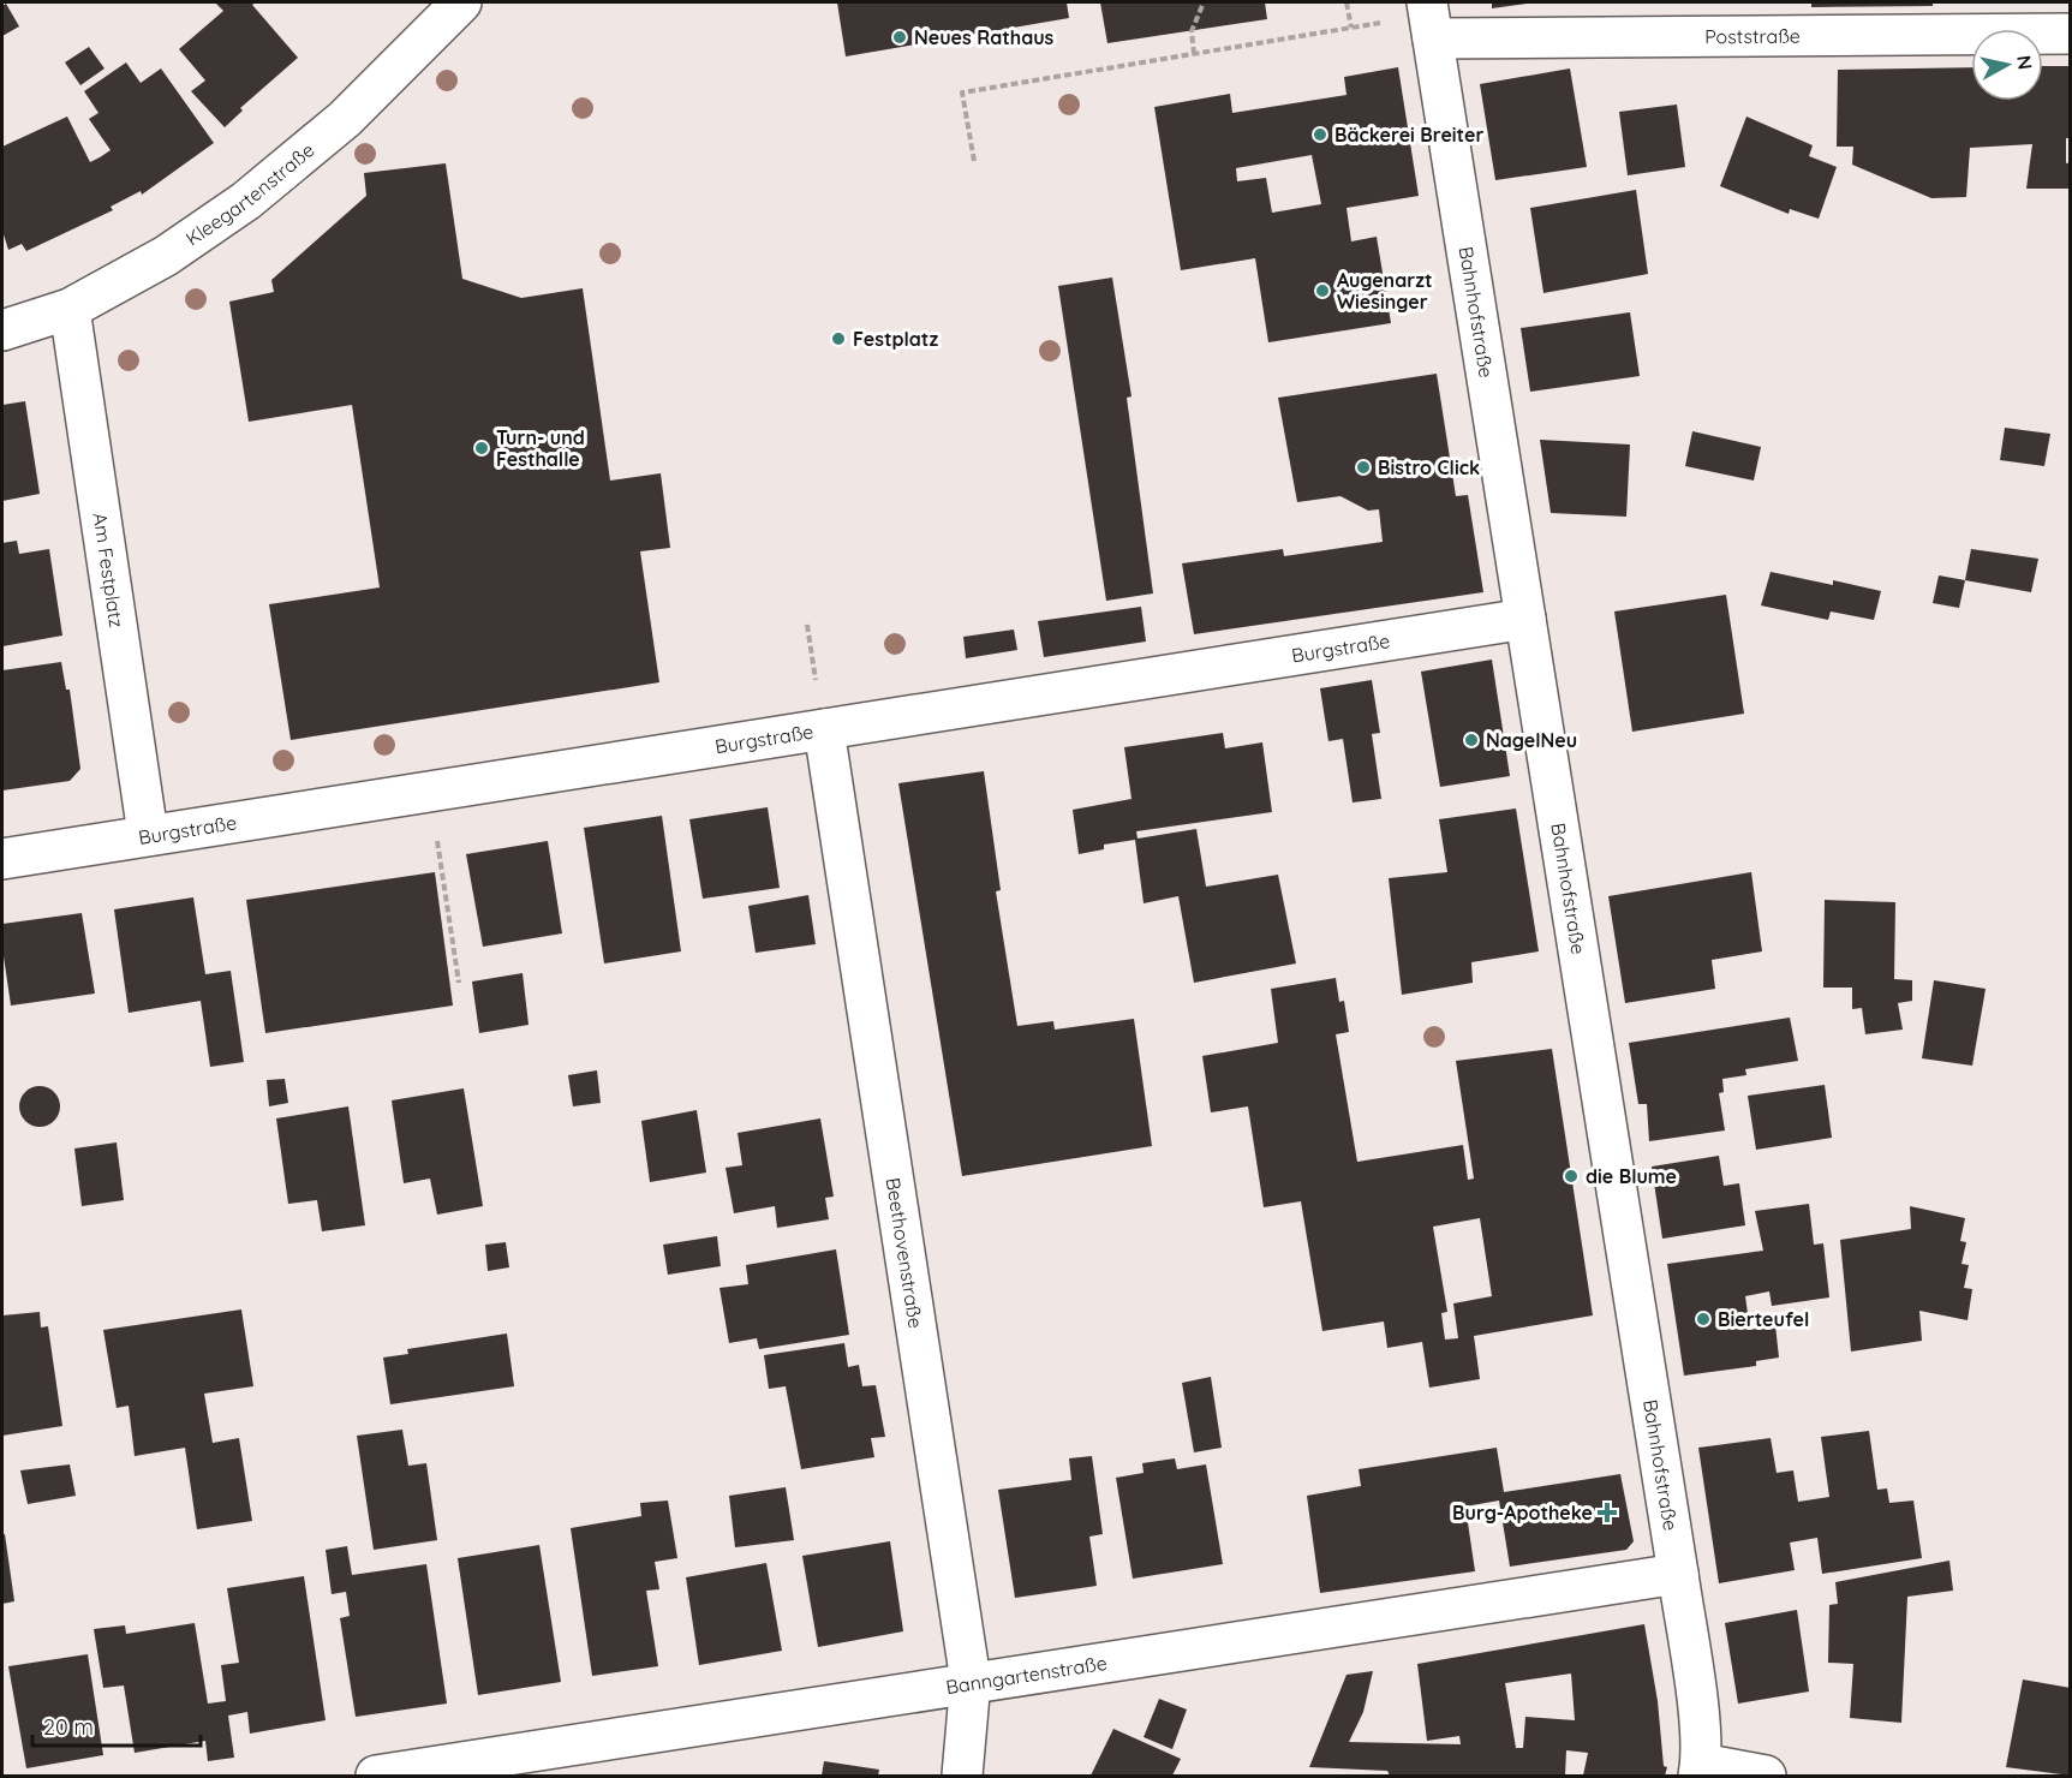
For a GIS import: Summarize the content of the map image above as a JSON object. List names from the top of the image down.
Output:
{
  "streets": {
    "street": [
      "Poststraße",
      "Kleegartenstraße",
      "Bahnhofstraße",
      "Am Festplatz",
      "Burgstraße",
      "Beethovenstraße",
      "Banngartenstraße"
    ]
  },
  "crossings": [
    ["Poststraße", "Bahnhofstraße"],
    ["Kleegartenstraße", "Am Festplatz"],
    ["Bahnhofstraße", "Burgstraße"],
    ["Bahnhofstraße", "Banngartenstraße"],
    ["Am Festplatz", "Burgstraße"],
    ["Burgstraße", "Beethovenstraße"],
    ["Beethovenstraße", "Banngartenstraße"]
  ],
  "places": {
    "other": [
      "Neues Rathaus",
      "Bäckerei Breiter",
      "Augenarzt Wiesinger",
      "Festplatz",
      "Turn- und Festhalle",
      "Bistro Click",
      "NagelNeu",
      "die Blume",
      "Bierteufel"
    ],
    "health": ["Burg-Apotheke"]
  },
  "scale_bar": "20 m",
  "north": "right"
}
